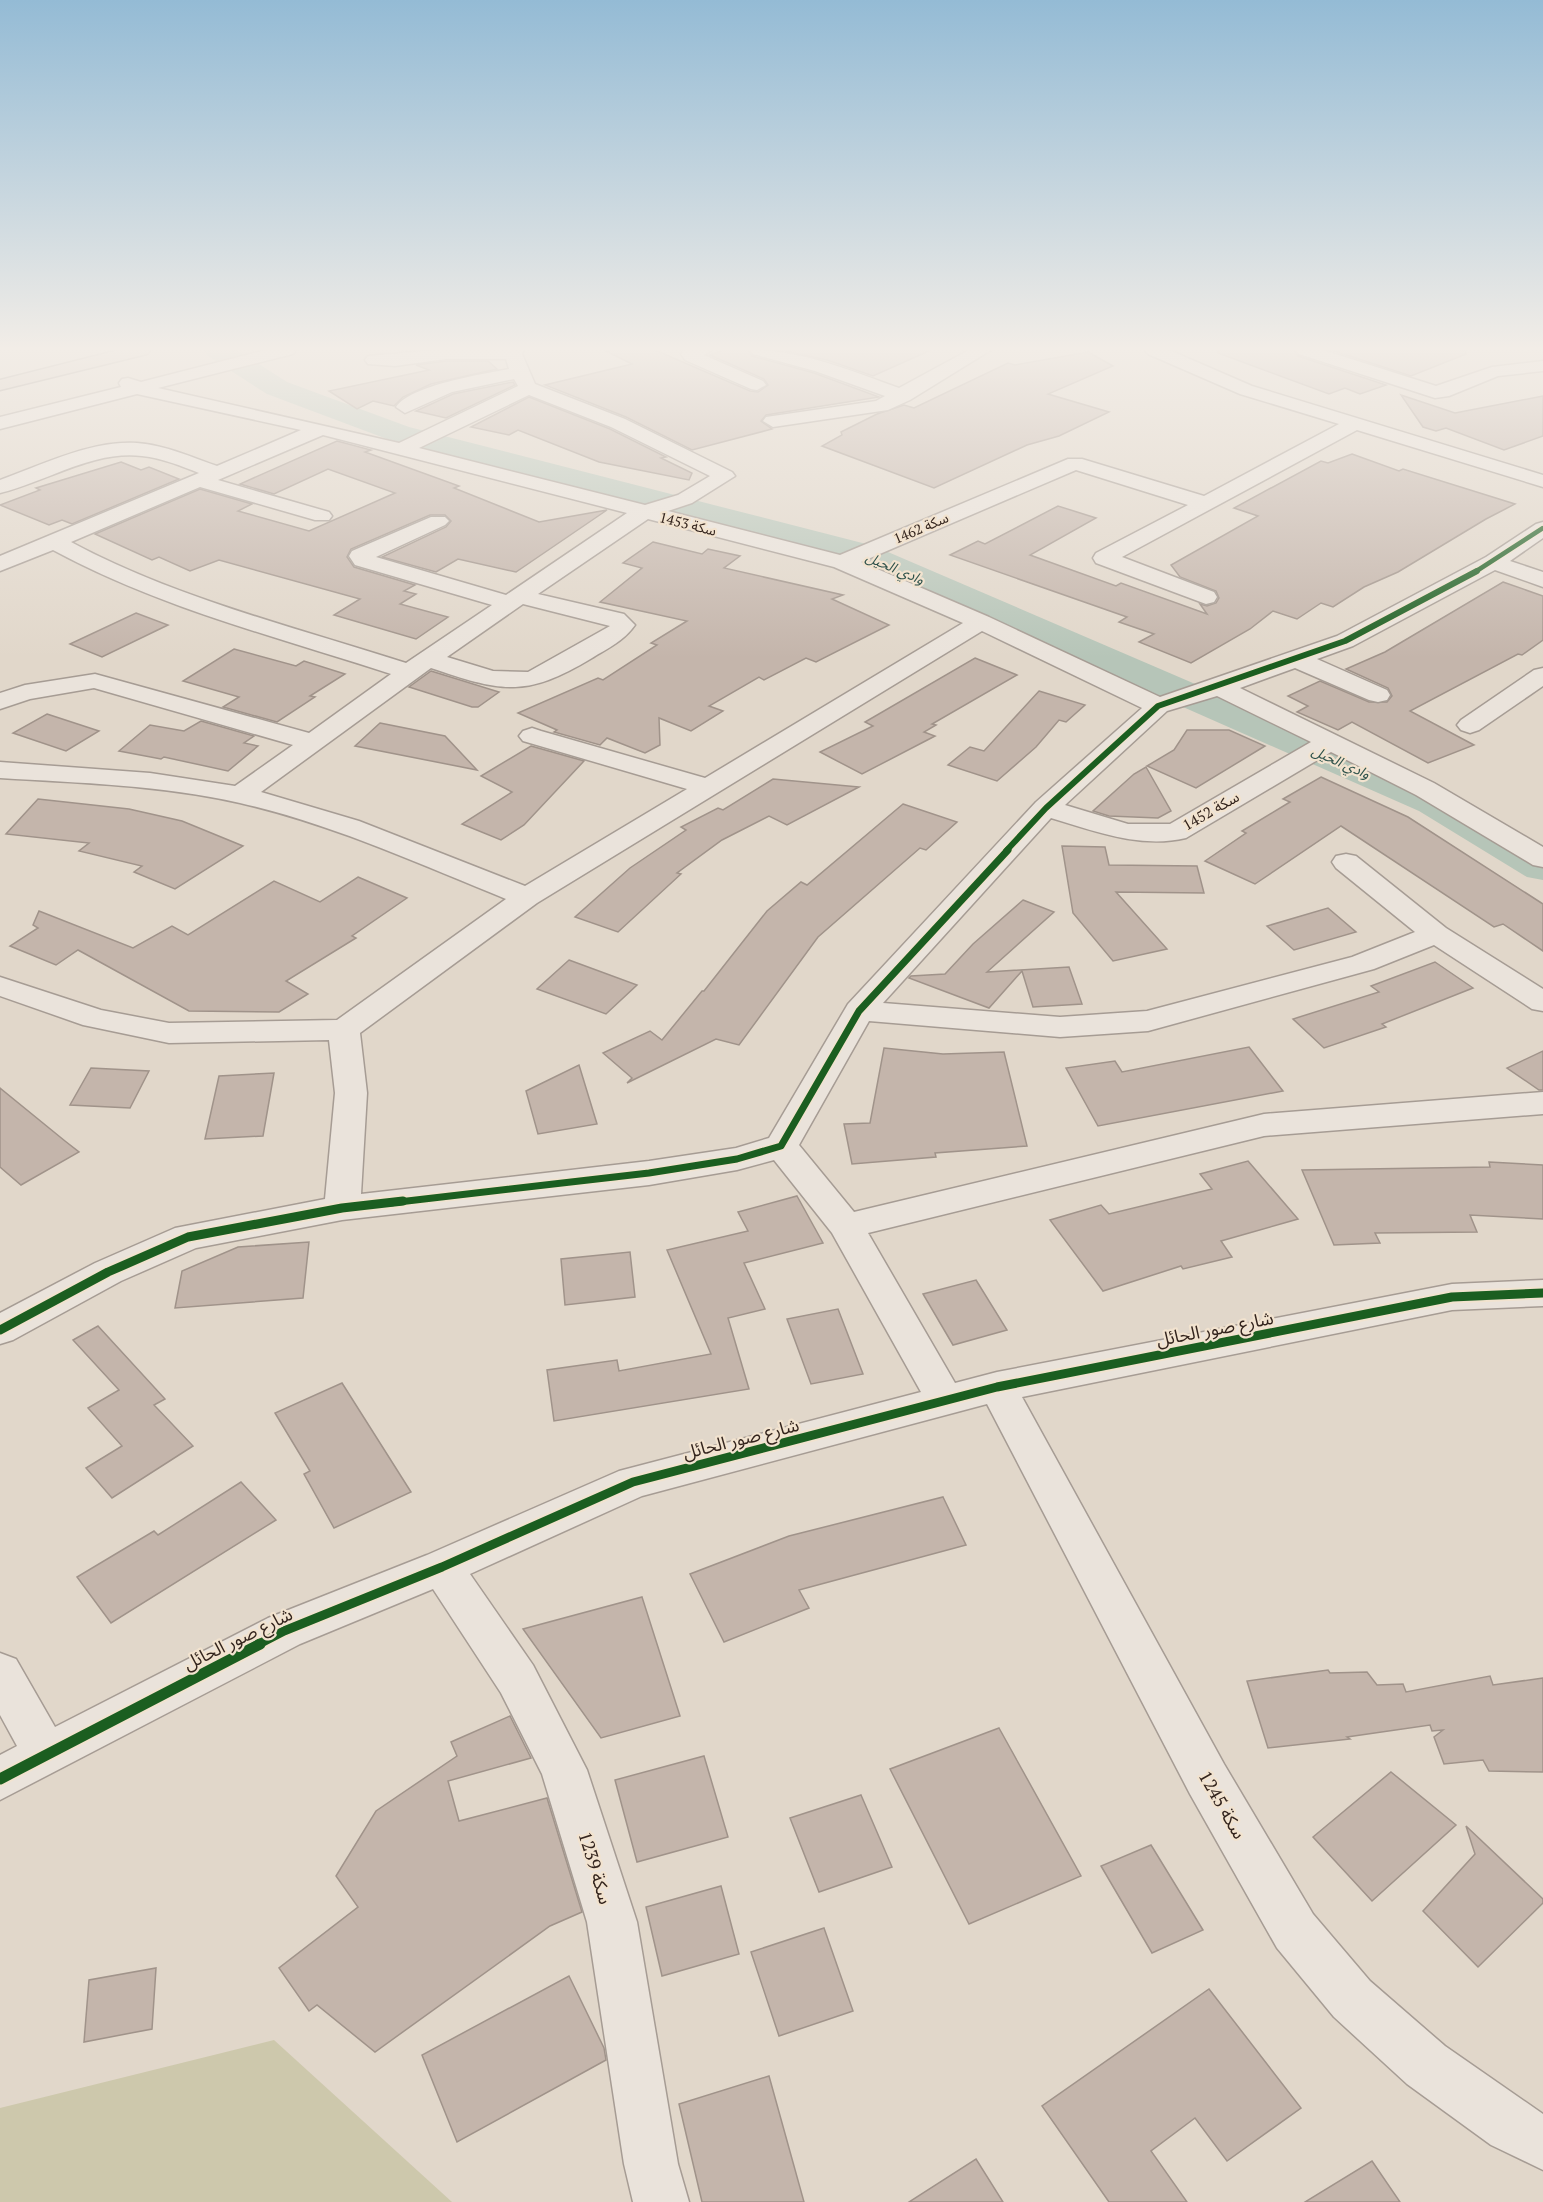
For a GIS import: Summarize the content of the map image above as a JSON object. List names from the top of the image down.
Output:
{
  "streets": {
    "street": [
      "سكة 1453",
      "سكة 1462",
      "سكة 1452",
      "شارع صور الحائل",
      "سكة 1245",
      "سكة 1239"
    ]
  },
  "crossings": [
    ["سكة 1453", "سكة 1462"],
    ["شارع صور الحائل", "سكة 1245"],
    ["شارع صور الحائل", "سكة 1239"]
  ],
  "water": ["وادي الحيل"]
}
